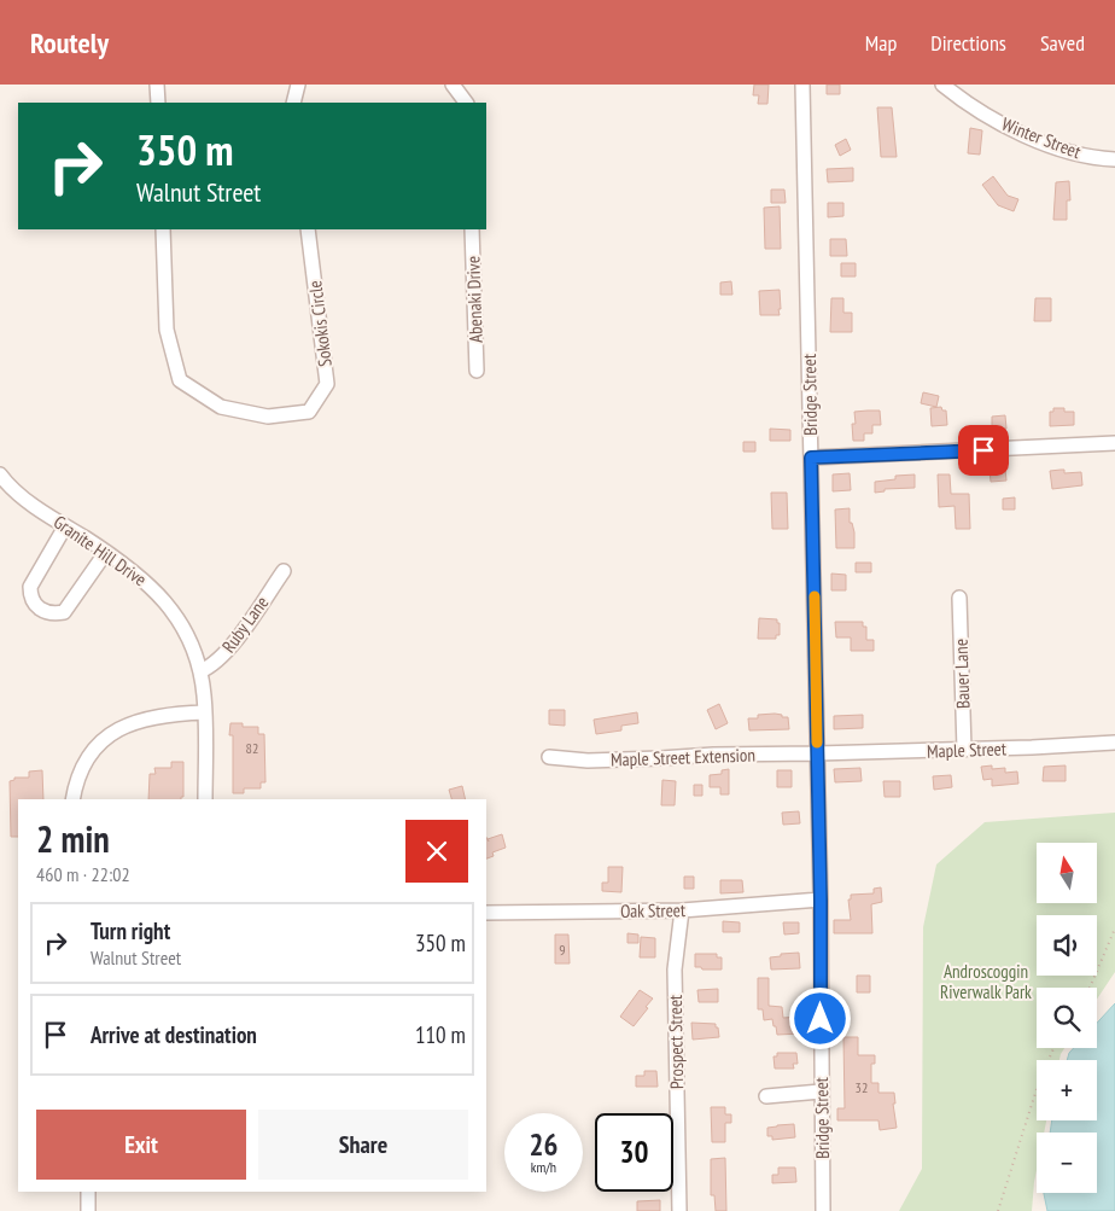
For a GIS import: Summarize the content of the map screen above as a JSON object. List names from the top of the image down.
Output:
{
  "streets": {
    "street": [
      "Winter Street",
      "Abenaki Drive",
      "Sokokis Circle",
      "Bridge Street",
      "Granite Hill Drive",
      "Ruby Lane",
      "Bauer Lane",
      "Maple Street",
      "Maple Street Extension",
      "Oak Street",
      "Prospect Street"
    ]
  },
  "crossings": [
    ["Bridge Street", "Maple Street"],
    ["Bridge Street", "Maple Street Extension"],
    ["Bridge Street", "Oak Street"],
    ["Granite Hill Drive", "Ruby Lane"],
    ["Bauer Lane", "Maple Street"],
    ["Maple Street", "Maple Street Extension"],
    ["Oak Street", "Prospect Street"]
  ],
  "parks": ["Androscoggin Riverwalk Park"],
  "house_numbers": ["82", "9", "32"],
  "north": "top",
  "page": {
    "header": "Routely",
    "nav": ["Map", "Directions", "Saved"],
    "turn": ["350 m", "Walnut Street"],
    "heading": ["2 min", "460 m · 22:02"],
    "map_buttons": ["+", "−"],
    "list": [
      {
        "name": "Turn right",
        "note": "Walnut Street",
        "value": "350 m"
      },
      {
        "name": "Arrive at destination",
        "value": "110 m"
      }
    ],
    "buttons": ["Exit", "Share"],
    "speed": "26 km/h",
    "limit": "30"
  }
}
